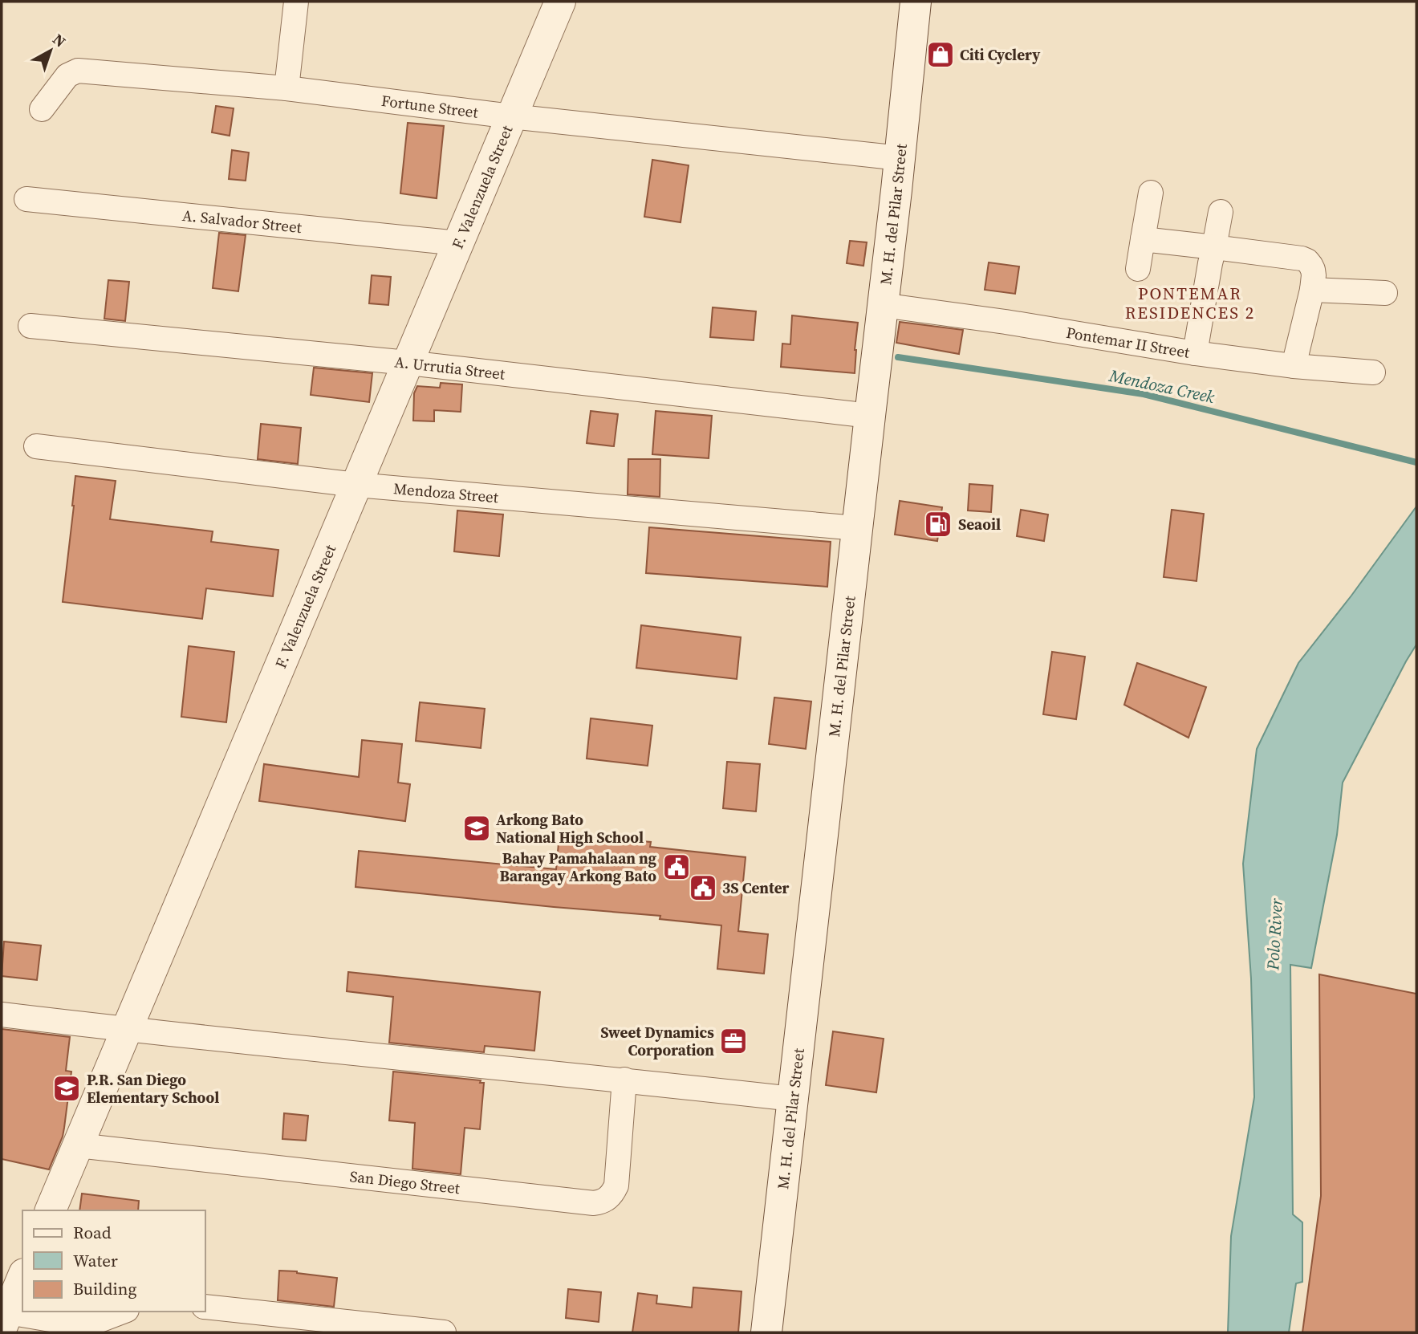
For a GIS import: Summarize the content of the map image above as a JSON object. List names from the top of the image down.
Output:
{
  "streets": {
    "street": [
      "Fortune Street",
      "F. Valenzuela Street",
      "M. H. del Pilar Street",
      "A. Salvador Street",
      "Pontemar II Street",
      "A. Urrutia Street",
      "Mendoza Street",
      "San Diego Street"
    ]
  },
  "crossings": [
    ["Fortune Street", "F. Valenzuela Street"],
    ["Fortune Street", "M. H. del Pilar Street"],
    ["F. Valenzuela Street", "A. Salvador Street"],
    ["F. Valenzuela Street", "A. Urrutia Street"],
    ["F. Valenzuela Street", "Mendoza Street"],
    ["F. Valenzuela Street", "San Diego Street"],
    ["M. H. del Pilar Street", "Pontemar II Street"],
    ["M. H. del Pilar Street", "A. Urrutia Street"],
    ["M. H. del Pilar Street", "Mendoza Street"]
  ],
  "districts": ["PONTEMAR RESIDENCES 2"],
  "water": ["Mendoza Creek", "Polo River"],
  "places": {
    "shop": ["Citi Cyclery"],
    "fuel station": ["Seaoil"],
    "school or university": ["Arkong Bato National High School", "P.R. San Diego Elementary School"],
    "public building": ["Bahay Pamahalaan ng Barangay Arkong Bato", "3S Center"],
    "office": ["Sweet Dynamics Corporation"]
  },
  "legend": ["Road", "Water", "Building"],
  "north": "top right"
}
